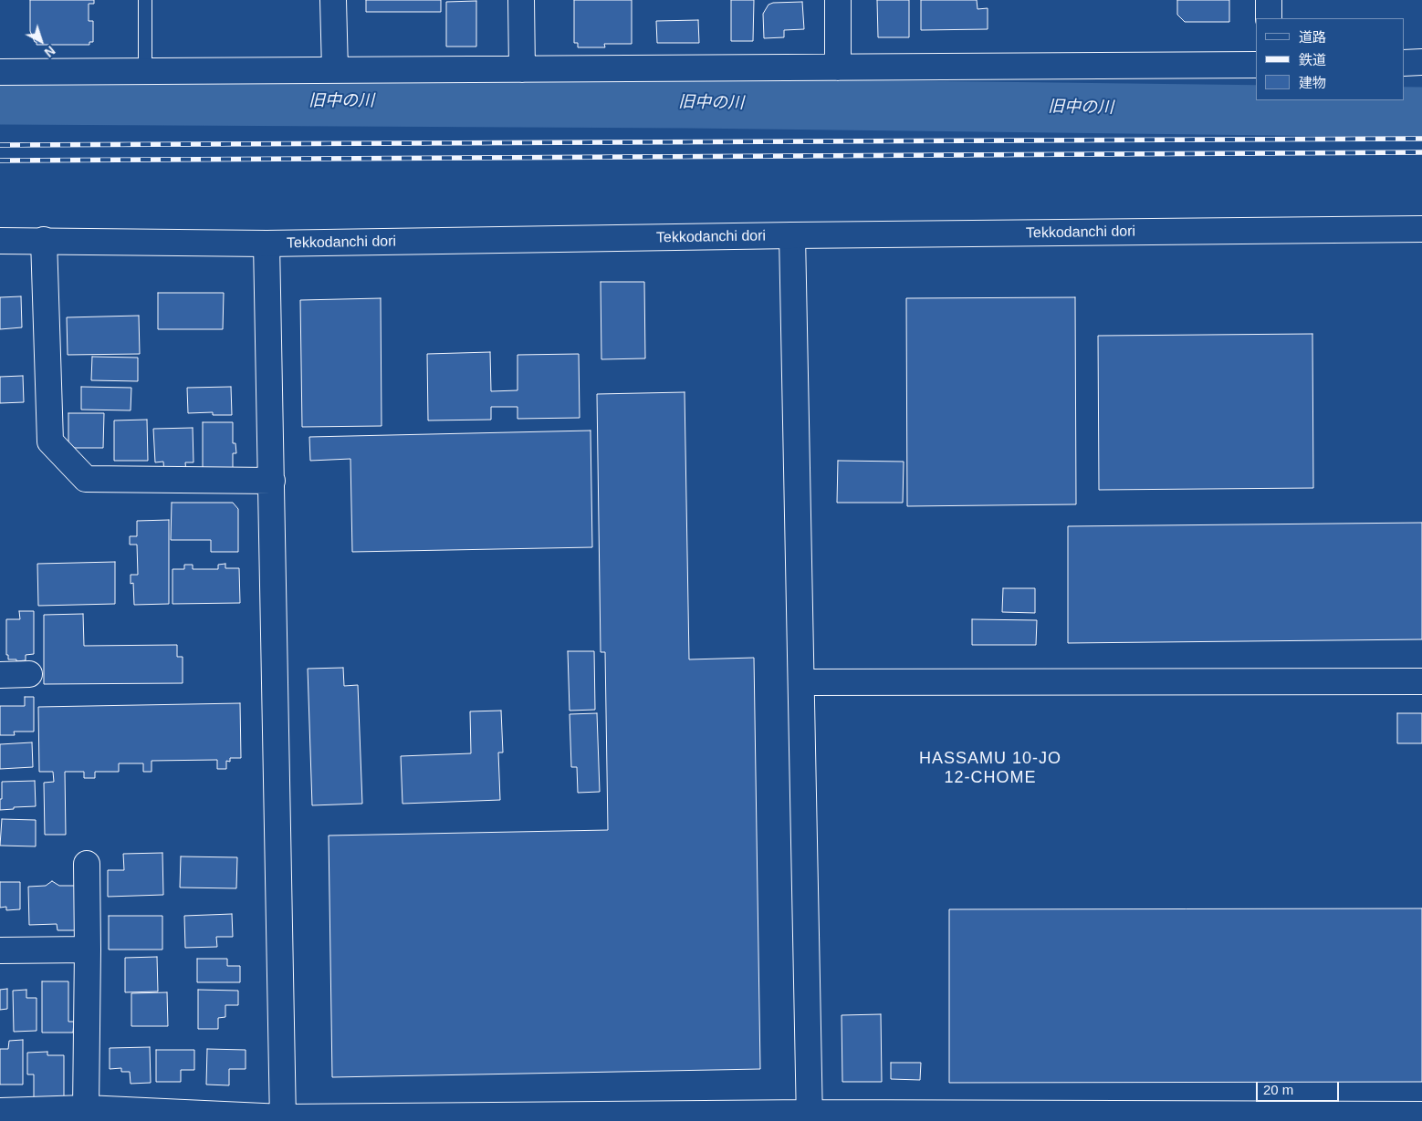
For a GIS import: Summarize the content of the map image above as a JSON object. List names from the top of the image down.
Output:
{
  "streets": {
    "street": ["Tekkodanchi dori"]
  },
  "districts": ["HASSAMU 10-JO 12-CHOME"],
  "water": ["旧中の川"],
  "legend": ["道路", "鉄道", "建物"],
  "scale_bar": "20 m",
  "north": "bottom right"
}
